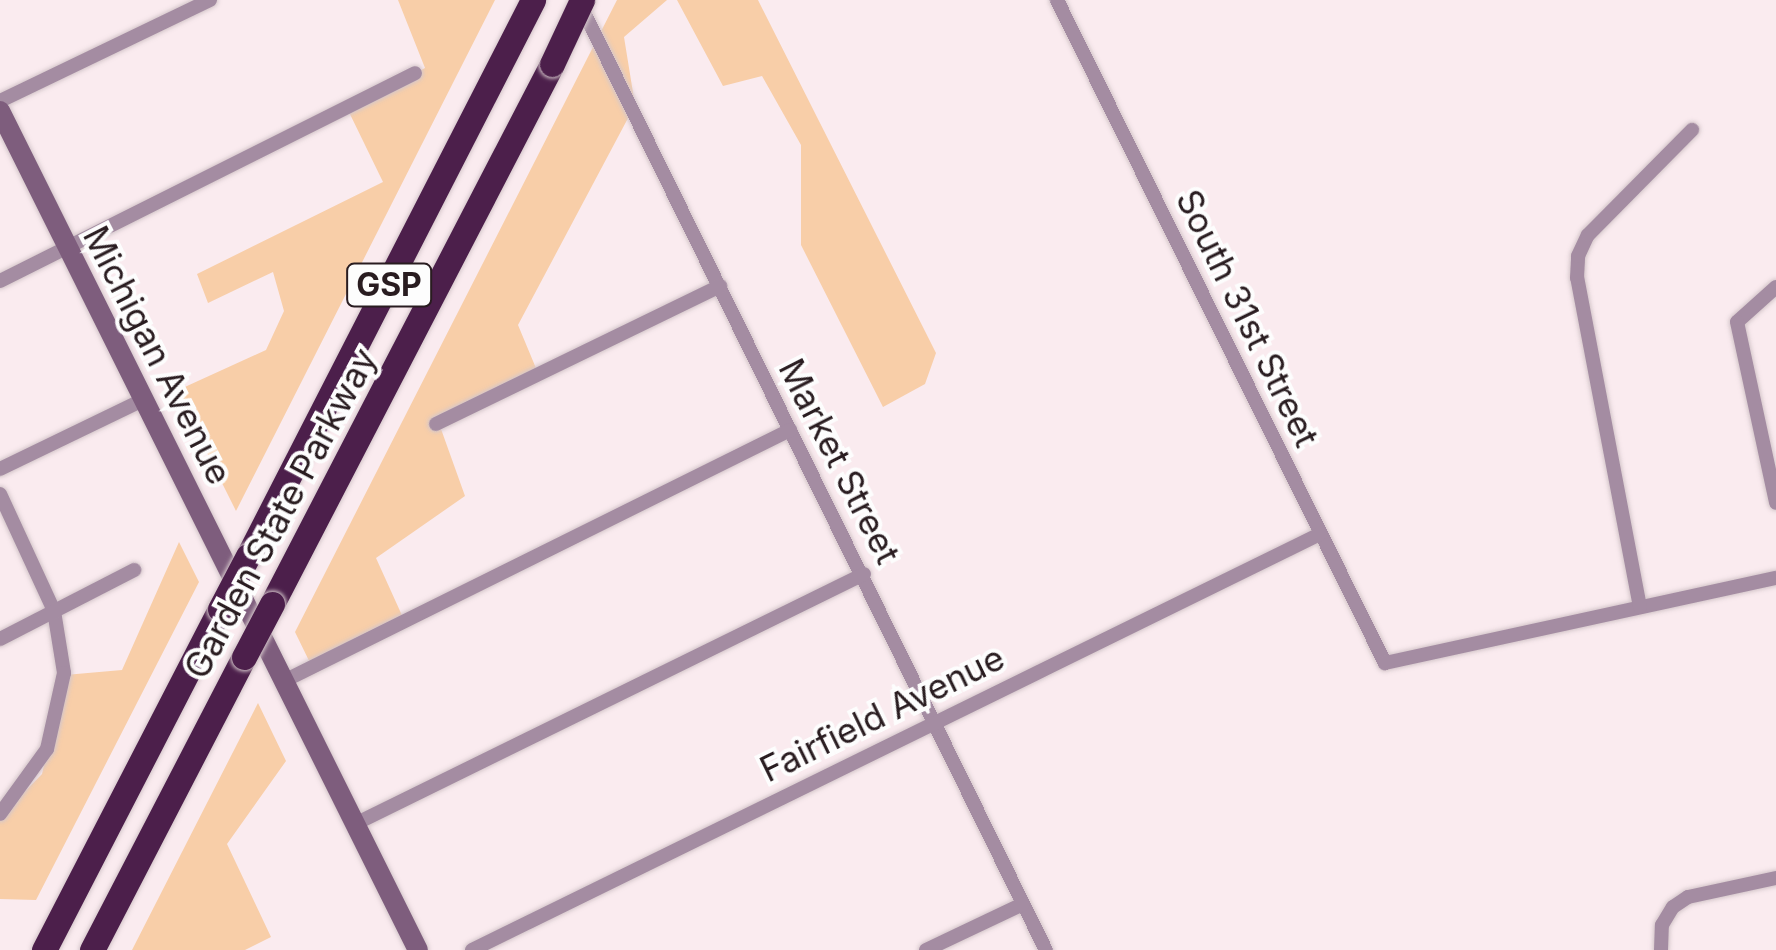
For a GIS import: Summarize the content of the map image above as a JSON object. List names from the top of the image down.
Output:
{
  "streets": {
    "highway": ["GSP", "Garden State Parkway"],
    "street": [
      "South 31st Street",
      "Michigan Avenue",
      "Market Street",
      "Fairfield Avenue"
    ]
  },
  "crossings": [
    ["South 31st Street", "Fairfield Avenue"],
    ["Market Street", "Garden State Parkway"],
    ["Market Street", "Fairfield Avenue"]
  ]
}
